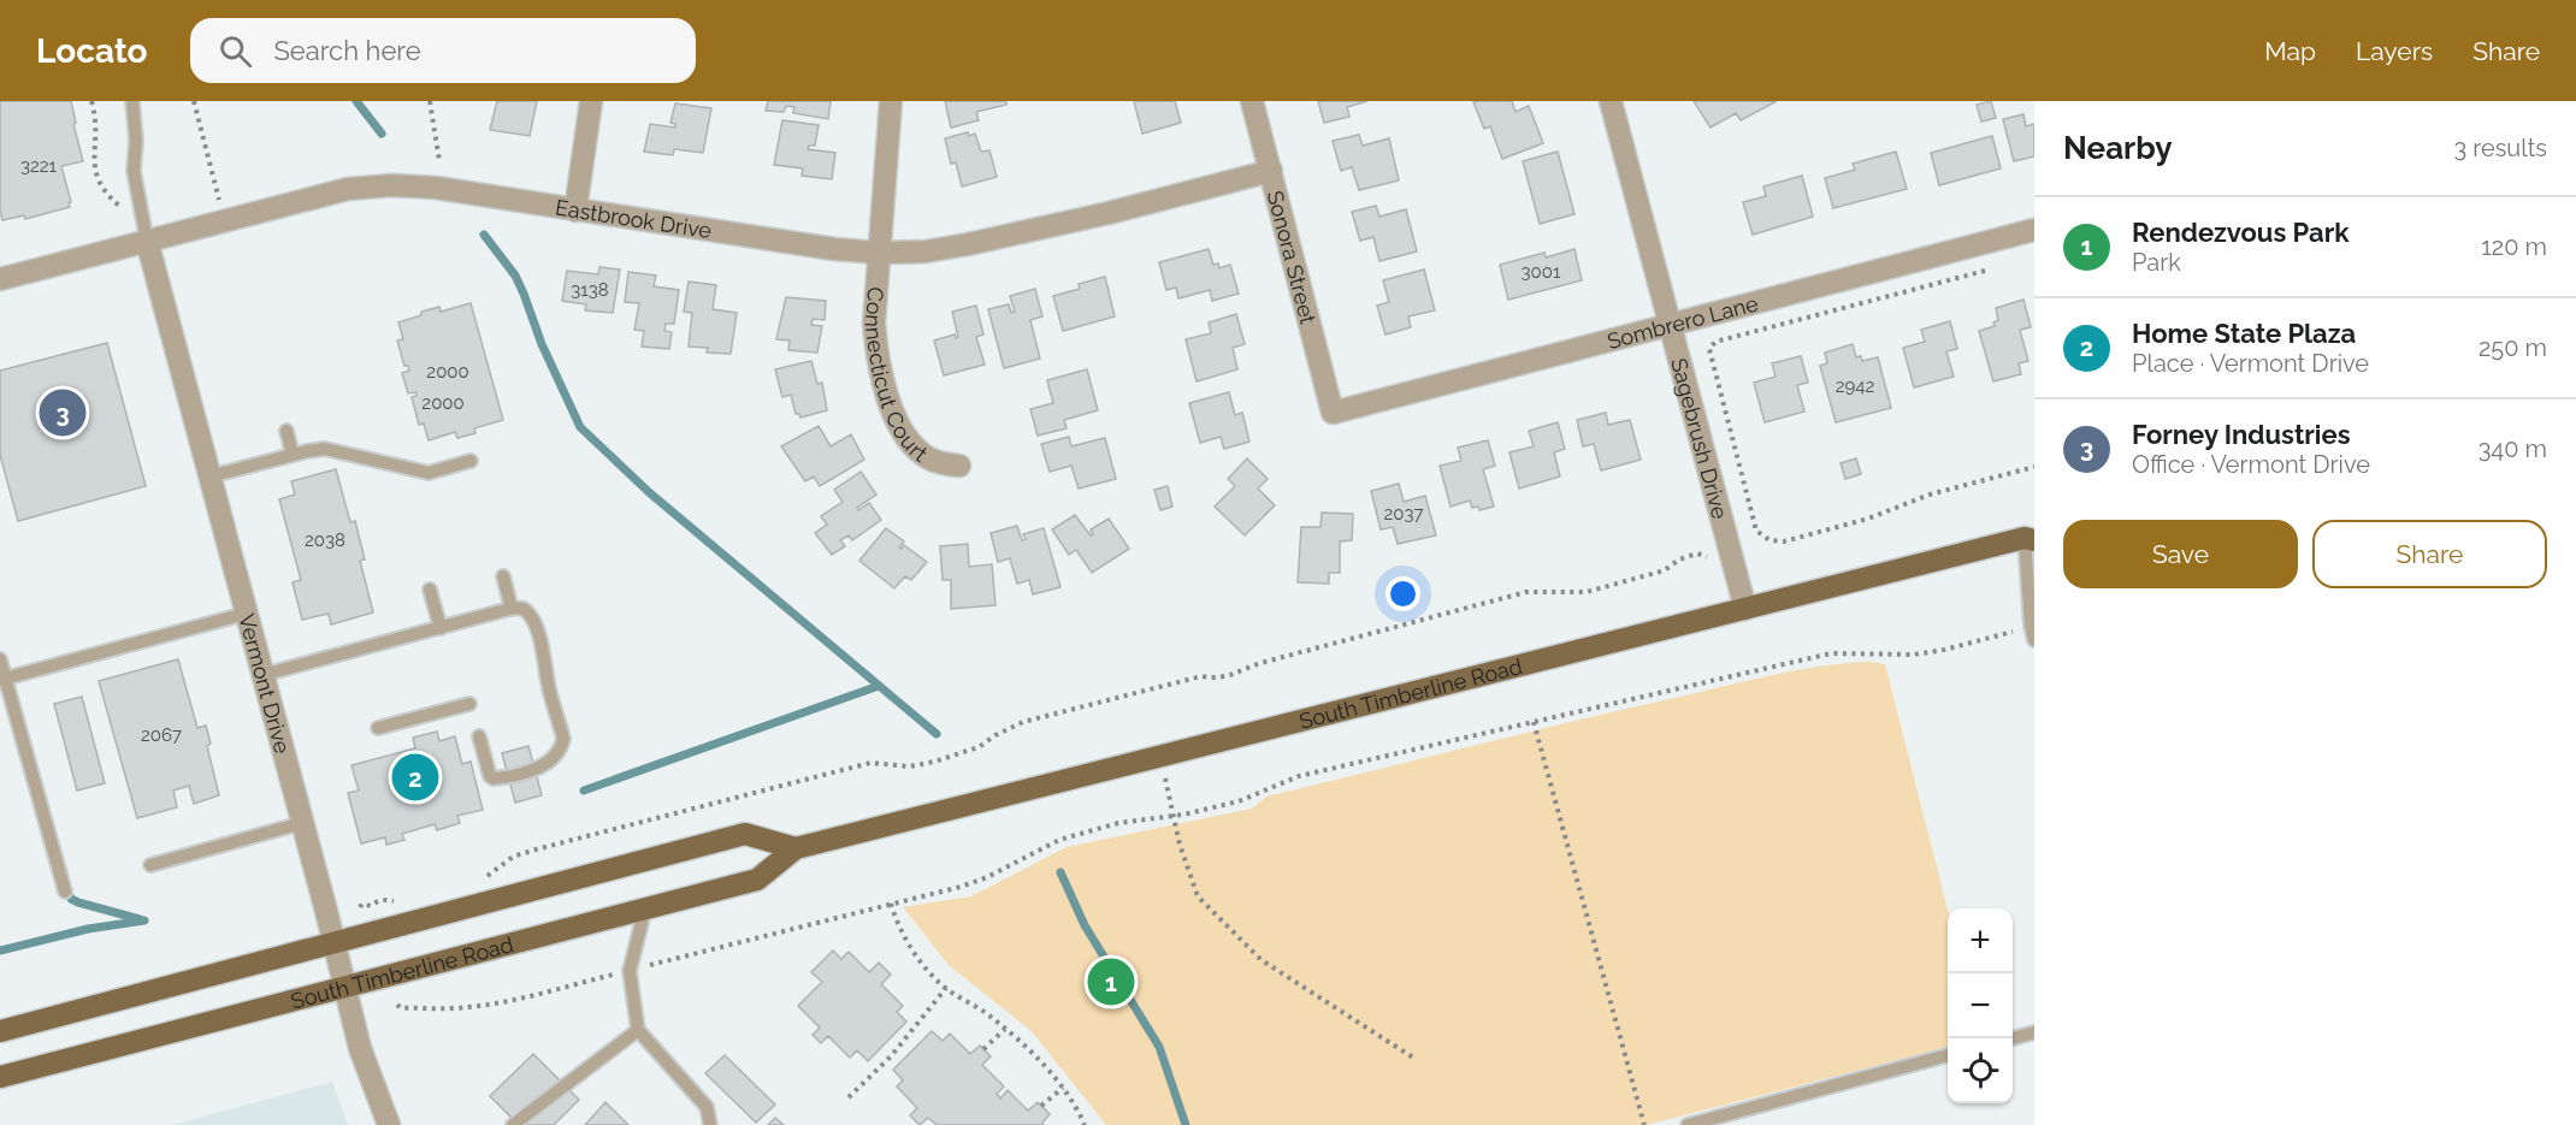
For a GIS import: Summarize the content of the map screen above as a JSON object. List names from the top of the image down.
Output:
{
  "streets": {
    "main road": ["South Timberline Road"],
    "street": [
      "Eastbrook Drive",
      "Sonora Street",
      "Sombrero Lane",
      "Connecticut Court",
      "Sagebrush Drive",
      "Vermont Drive"
    ]
  },
  "crossings": [
    ["Eastbrook Drive", "Sonora Street"],
    ["Eastbrook Drive", "Connecticut Court"],
    ["Eastbrook Drive", "Vermont Drive"],
    ["Sonora Street", "Sombrero Lane"],
    ["Sombrero Lane", "Sagebrush Drive"],
    ["Sagebrush Drive", "South Timberline Road"],
    ["Vermont Drive", "South Timberline Road"]
  ],
  "house_numbers": [
    "3221",
    "3001",
    "3138",
    "2000",
    "2942",
    "2000",
    "2037",
    "2038",
    "2067"
  ],
  "page": {
    "header": "Locato",
    "search": "Search here",
    "nav": ["Map", "Layers", "Share"],
    "heading": ["Nearby", "3 results"],
    "list": [
      {
        "mark": "1",
        "name": "Rendezvous Park",
        "note": "Park",
        "value": "120 m"
      },
      {
        "mark": "2",
        "name": "Home State Plaza",
        "note": "Place · Vermont Drive",
        "value": "250 m"
      },
      {
        "mark": "3",
        "name": "Forney Industries",
        "note": "Office · Vermont Drive",
        "value": "340 m"
      }
    ],
    "pins": ["3", "2", "1"],
    "buttons": ["Save", "Share"],
    "map_buttons": ["+", "−"]
  }
}
